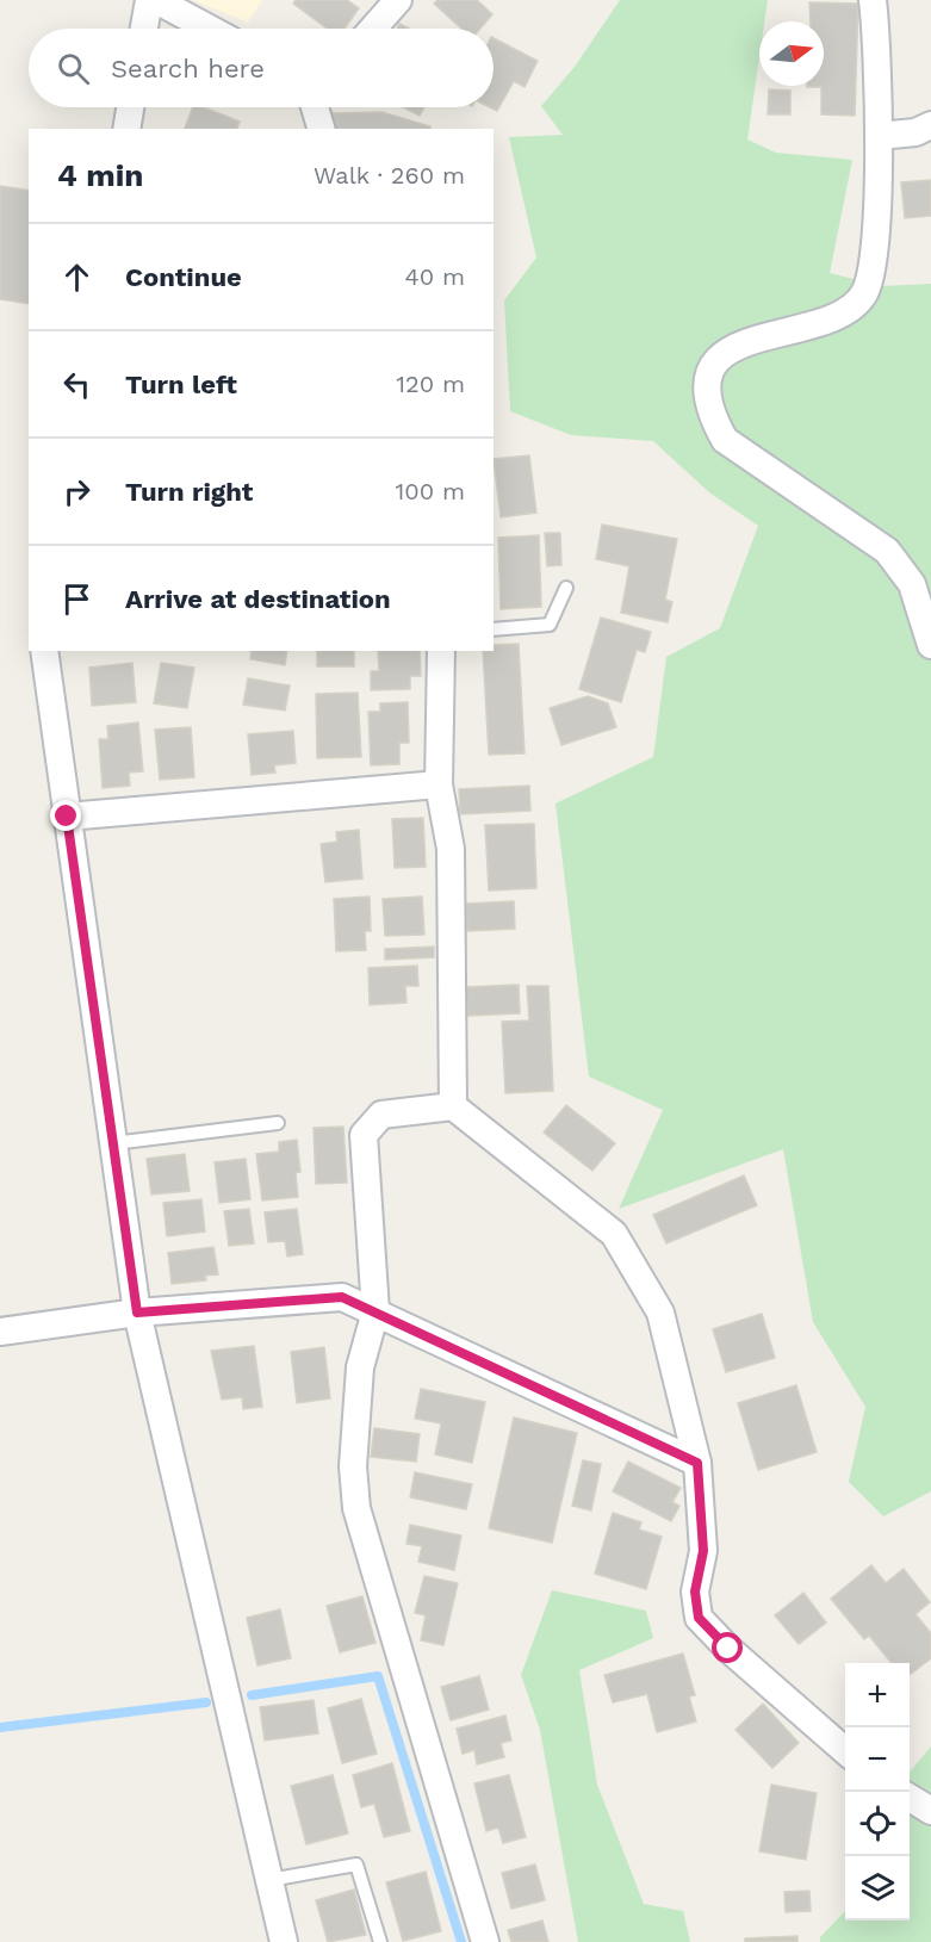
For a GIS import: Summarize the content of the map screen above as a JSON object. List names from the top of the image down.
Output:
{
  "north": "right",
  "page": {
    "search": "Search here",
    "heading": ["4 min", "Walk · 260 m"],
    "list": [
      ["Continue", "40 m"],
      ["Turn left", "120 m"],
      ["Turn right", "100 m"],
      "Arrive at destination"
    ],
    "map_buttons": ["+", "−"]
  }
}
